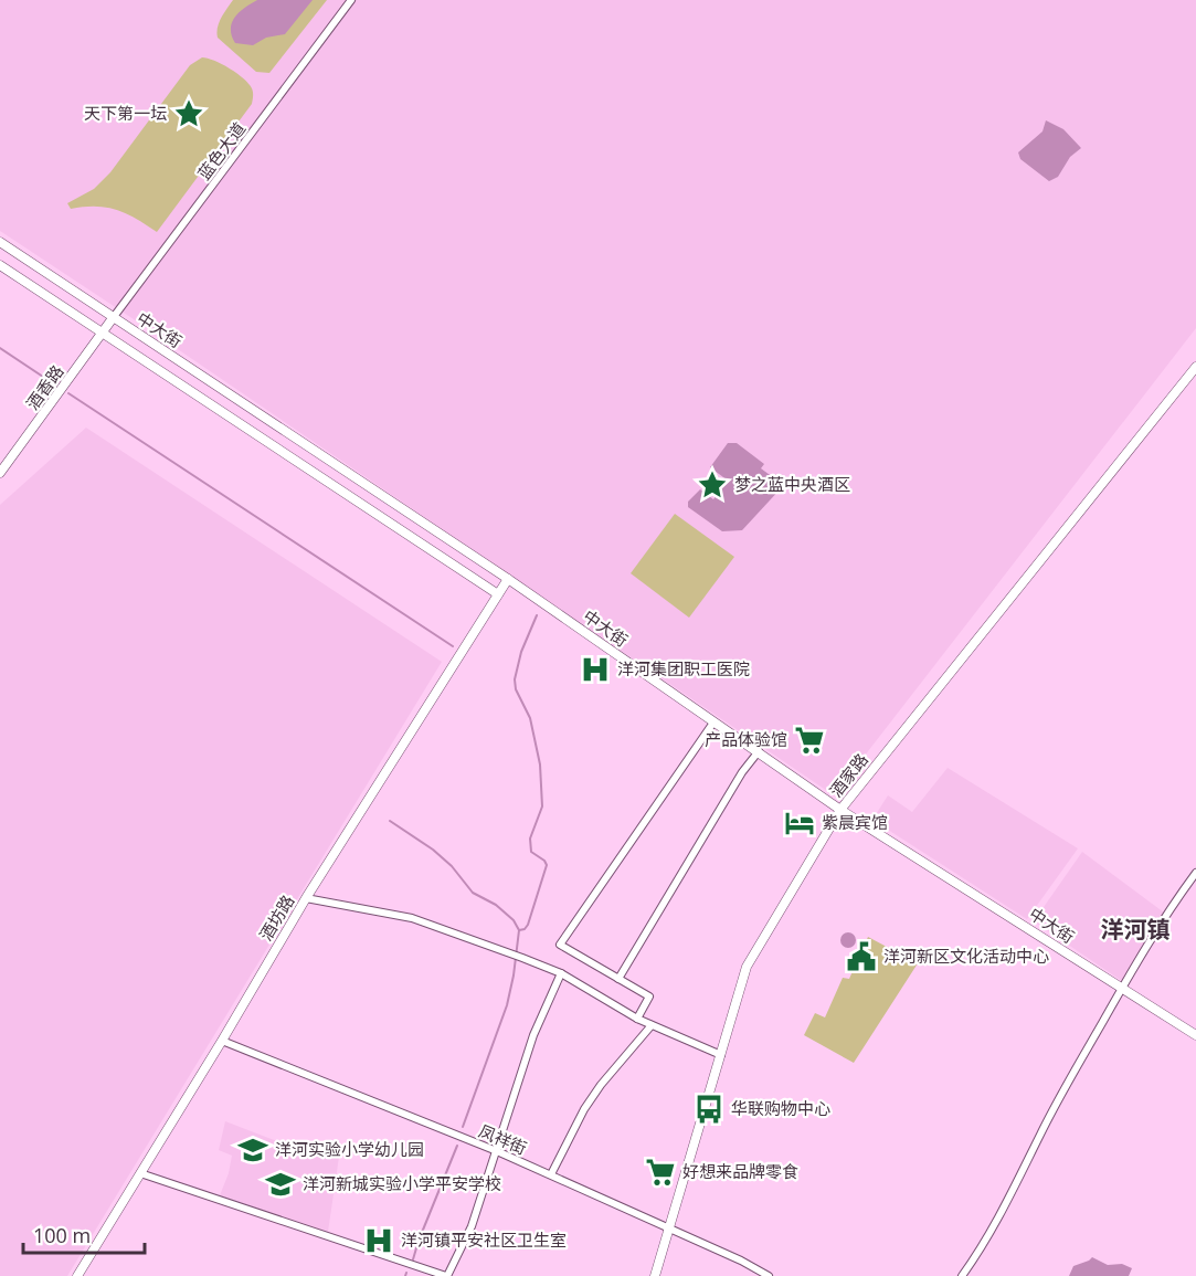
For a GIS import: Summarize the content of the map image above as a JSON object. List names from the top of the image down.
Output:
{
  "streets": {
    "street": [
      "蓝色大道",
      "中大街",
      "酒香路",
      "酒家路",
      "酒坊路",
      "凤祥街"
    ]
  },
  "crossings": [
    ["蓝色大道", "中大街"],
    ["蓝色大道", "酒香路"],
    ["中大街", "酒香路"],
    ["中大街", "酒家路"],
    ["中大街", "酒坊路"],
    ["酒家路", "凤祥街"],
    ["酒坊路", "凤祥街"]
  ],
  "districts": ["洋河镇"],
  "places": {
    "place": ["天下第一坛", "梦之蓝中央酒区"],
    "hospital": ["洋河集团职工医院", "洋河镇平安社区卫生室"],
    "supermarket": ["产品体验馆", "好想来品牌零食"],
    "hotel": ["紫晨宾馆"],
    "public building": ["洋河新区文化活动中心"],
    "bus stop": ["华联购物中心"],
    "school or university": ["洋河实验小学幼儿园", "洋河新城实验小学平安学校"]
  },
  "scale_bar": "100 m"
}
